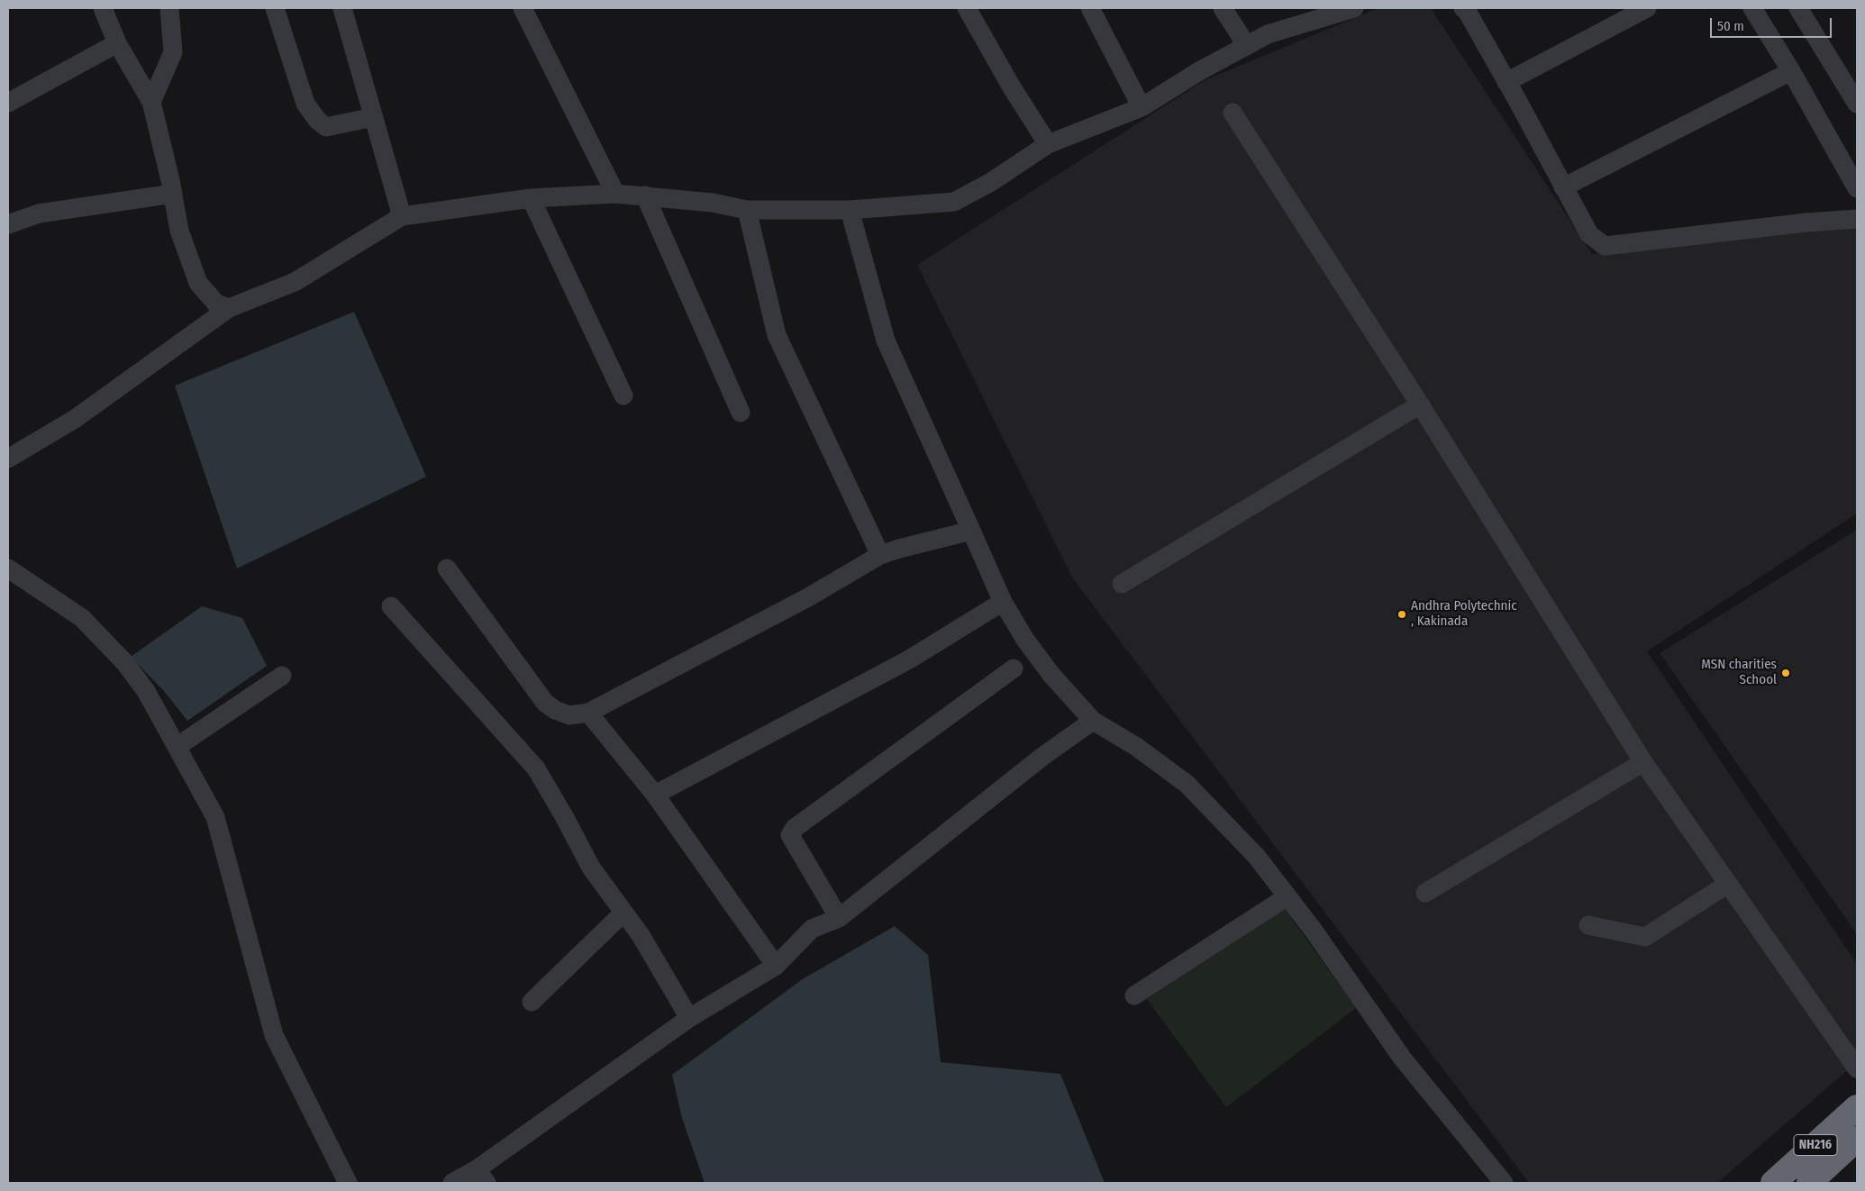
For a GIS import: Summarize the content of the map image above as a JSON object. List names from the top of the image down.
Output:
{
  "streets": {
    "highway": ["NH216"]
  },
  "places": ["Andhra Polytechnic , Kakinada", "MSN charities School"],
  "scale_bar": "50 m"
}
